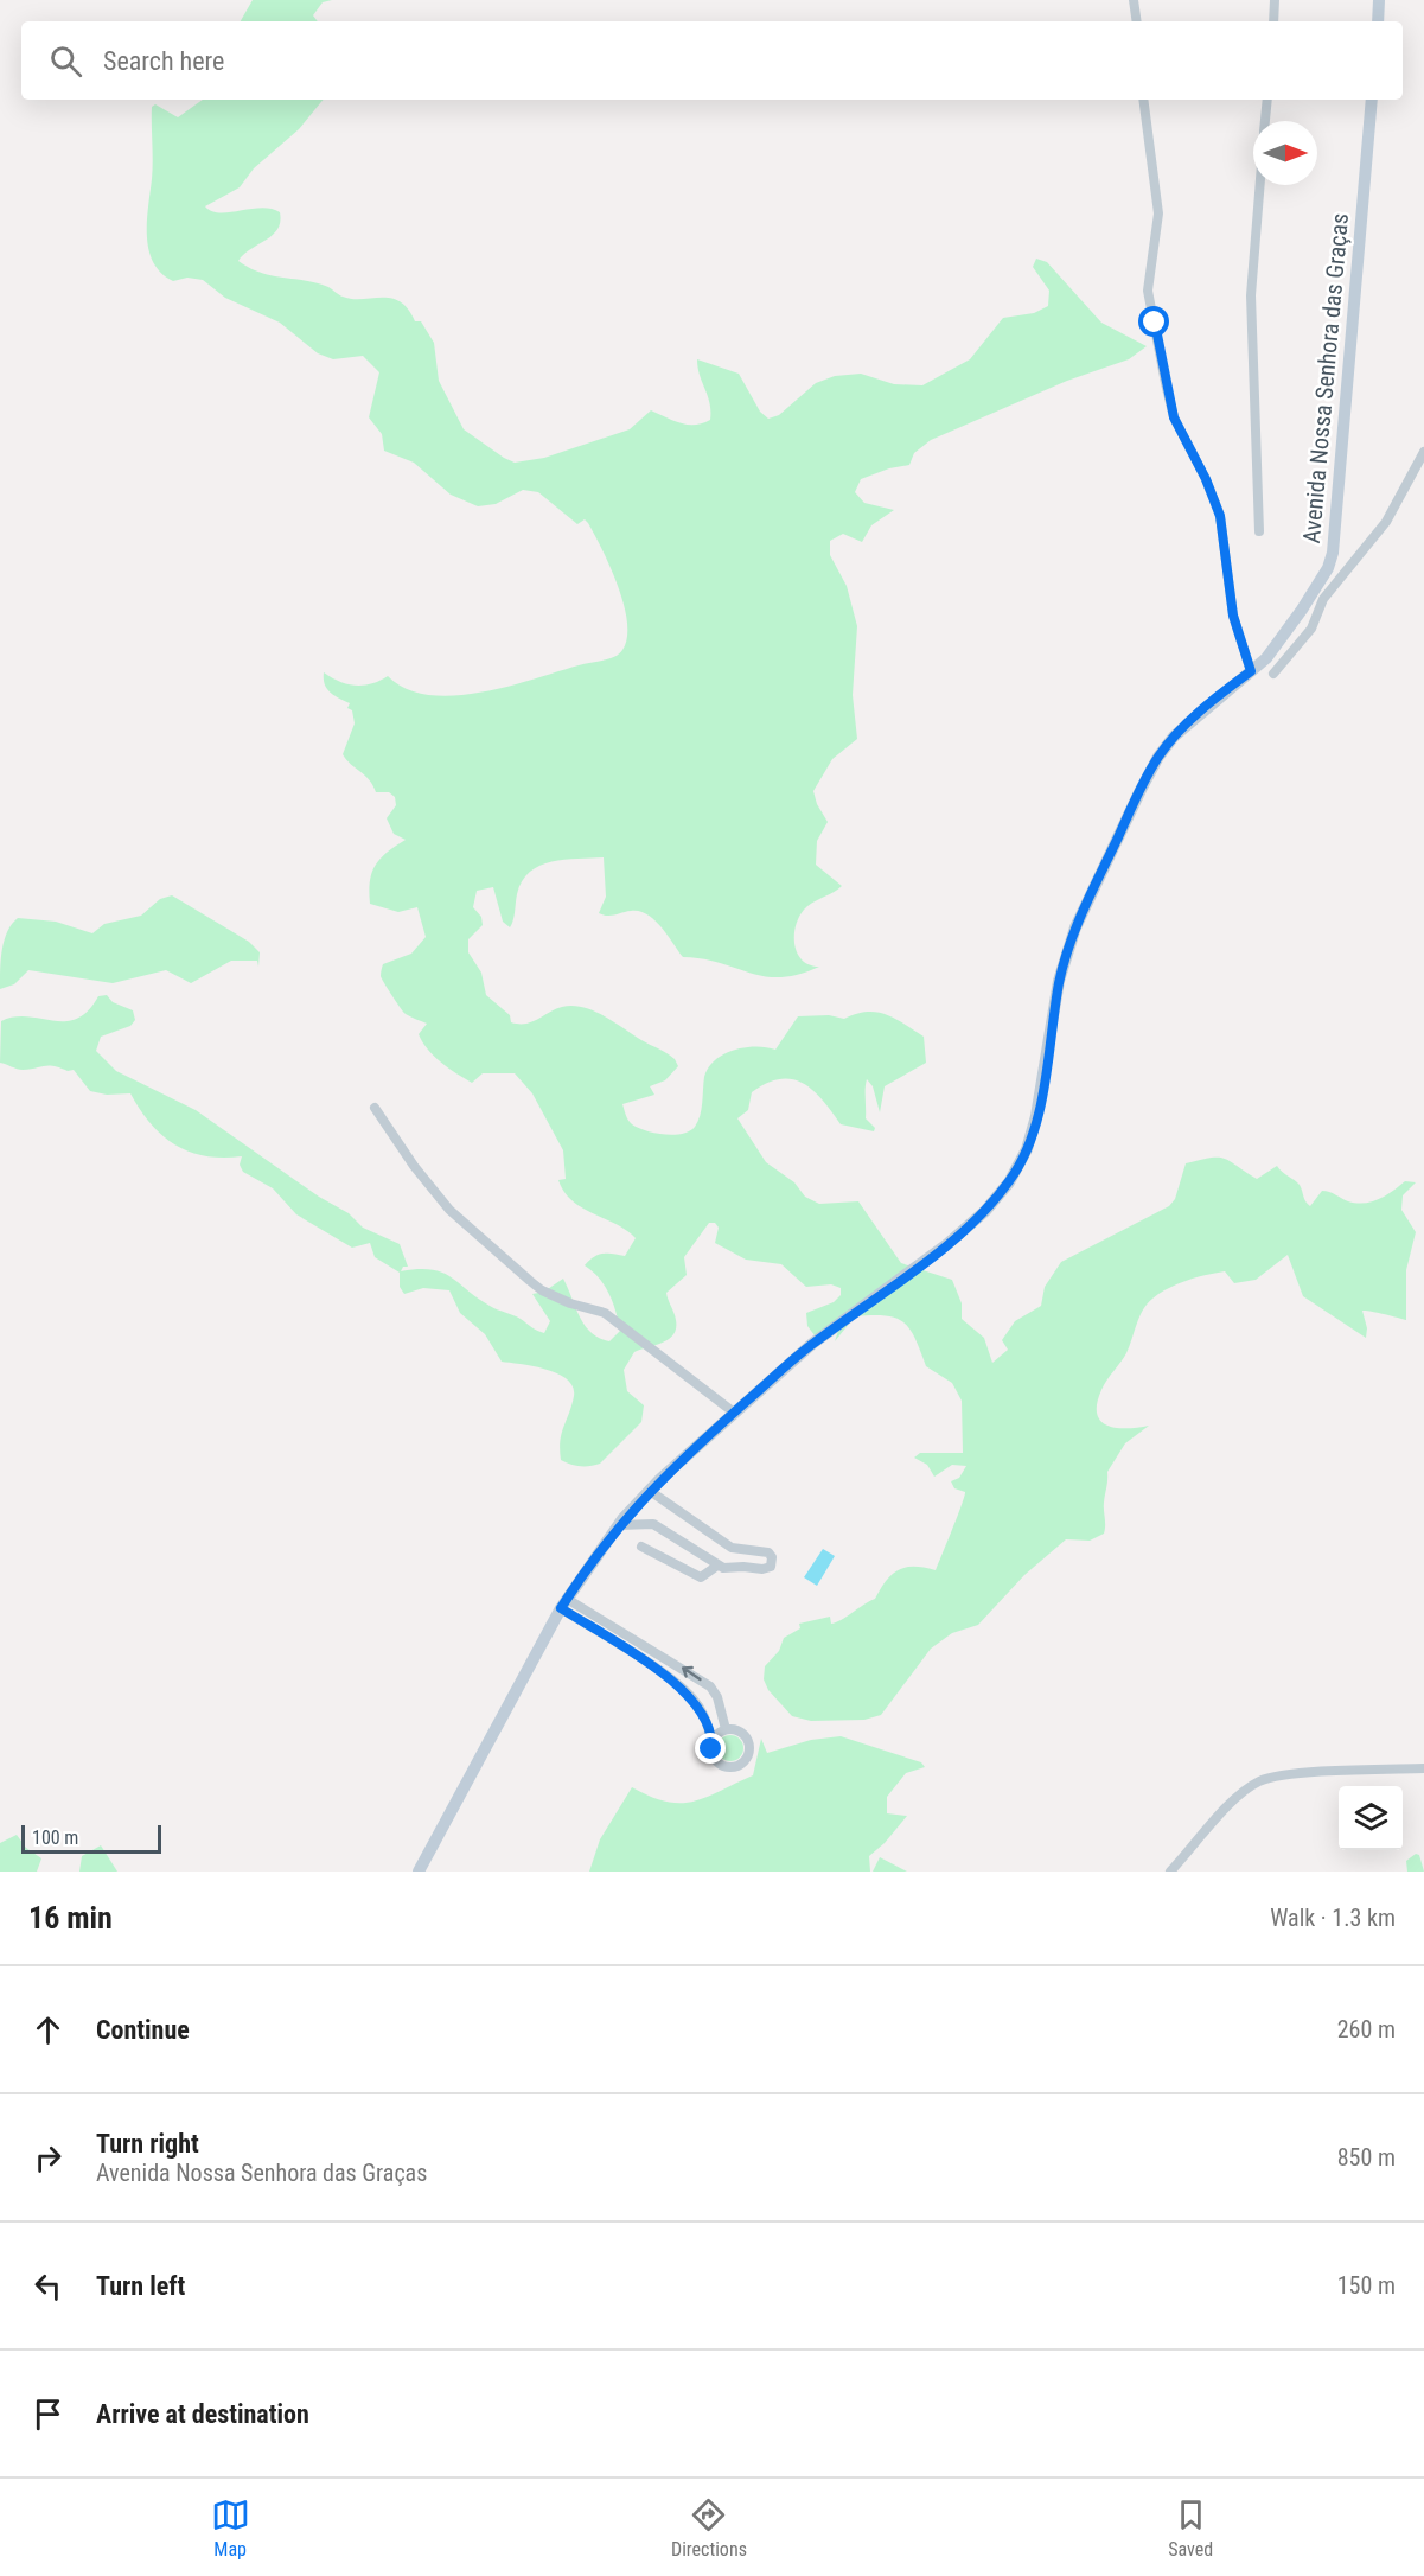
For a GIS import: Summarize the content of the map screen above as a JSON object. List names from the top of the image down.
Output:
{
  "streets": {
    "main road": ["Avenida Nossa Senhora das Graças"]
  },
  "scale_bar": "100 m",
  "north": "right",
  "page": {
    "search": "Search here",
    "scale": "100 m",
    "heading": ["16 min", "Walk · 1.3 km"],
    "list": [
      ["Continue", "260 m"],
      ["Turn right", "Avenida Nossa Senhora das Graças", "850 m"],
      ["Turn left", "150 m"],
      "Arrive at destination"
    ],
    "nav": ["Map", "Directions", "Saved"]
  }
}
